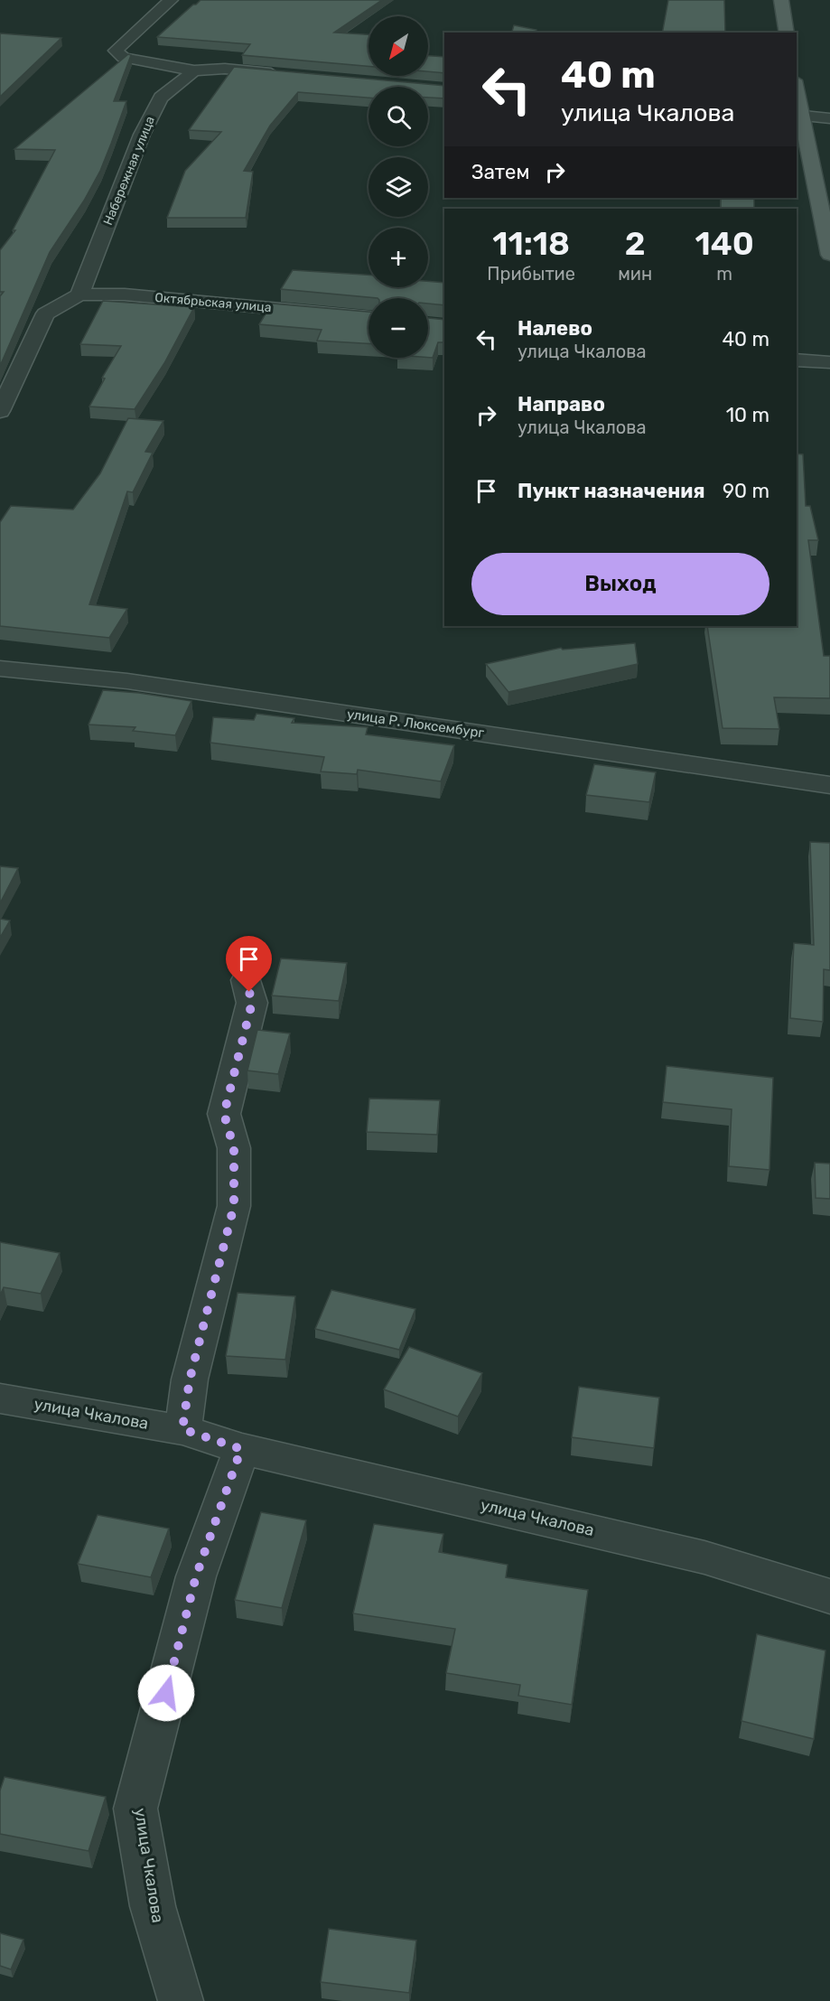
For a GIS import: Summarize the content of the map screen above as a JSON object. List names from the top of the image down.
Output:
{
  "streets": {
    "street": [
      "Набережная улица",
      "Октябрьская улица",
      "улица Р. Люксембург",
      "улица Чкалова"
    ]
  },
  "crossings": [
    ["Набережная улица", "Октябрьская улица"]
  ],
  "north": "bottom left",
  "page": {
    "map_buttons": ["+", "−"],
    "turn": ["40 m", "улица Чкалова"],
    "then": "Затем",
    "eta": [
      "11:18",
      "Прибытие",
      "2",
      "мин",
      "140",
      "m"
    ],
    "list": [
      {
        "name": "Налево",
        "note": "улица Чкалова",
        "value": "40 m"
      },
      {
        "name": "Направо",
        "note": "улица Чкалова",
        "value": "10 m"
      },
      {
        "name": "Пункт назначения",
        "value": "90 m"
      }
    ],
    "buttons": "Выход"
  }
}
